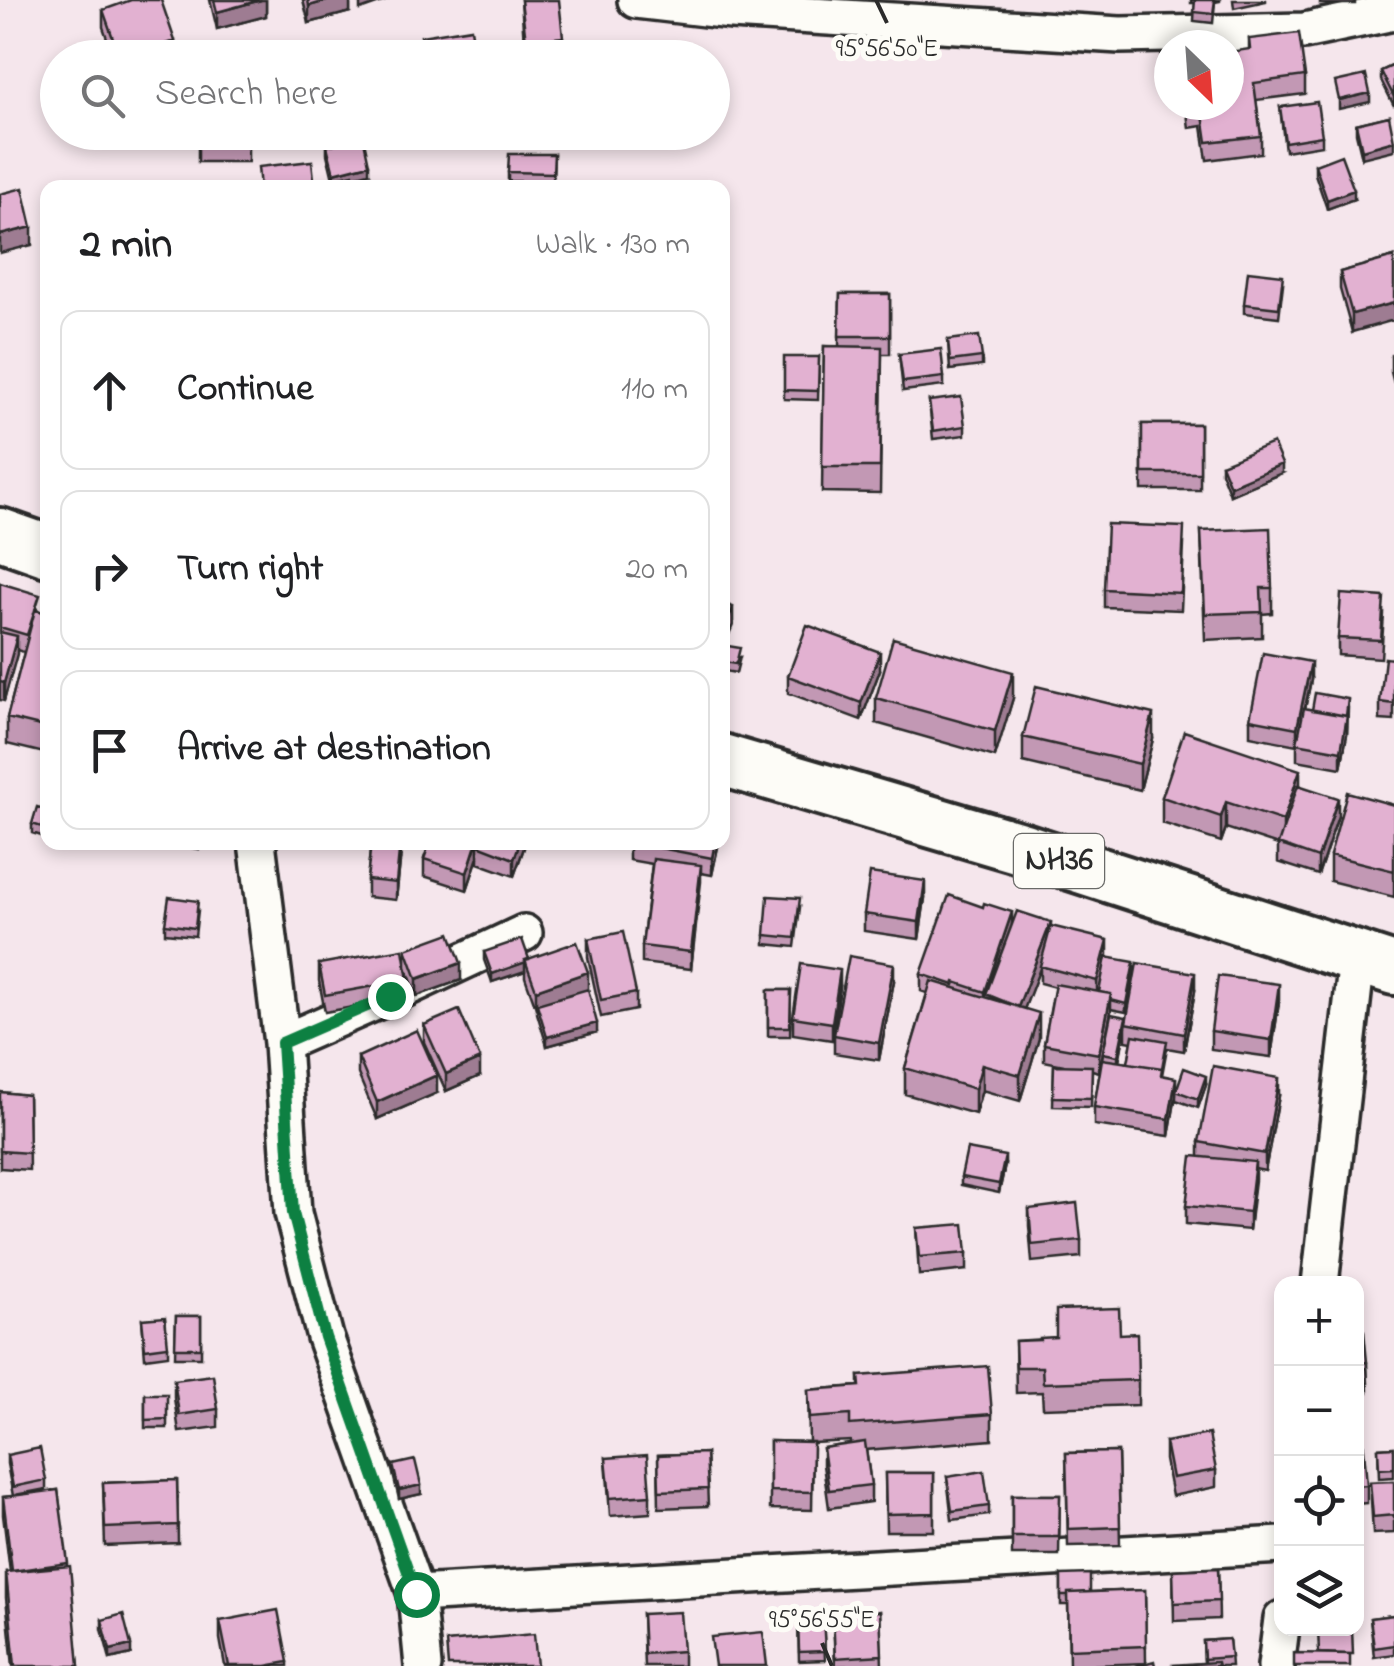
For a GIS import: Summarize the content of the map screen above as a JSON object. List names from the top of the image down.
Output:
{
  "streets": {
    "highway": ["NH36"]
  },
  "north": "bottom right",
  "page": {
    "search": "Search here",
    "heading": ["2 min", "Walk · 130 m"],
    "list": [
      ["Continue", "110 m"],
      ["Turn right", "20 m"],
      "Arrive at destination"
    ],
    "map_buttons": ["+", "−"]
  },
  "coordinates": ["95°56'50\"E", "95°56'55\"E"]
}
